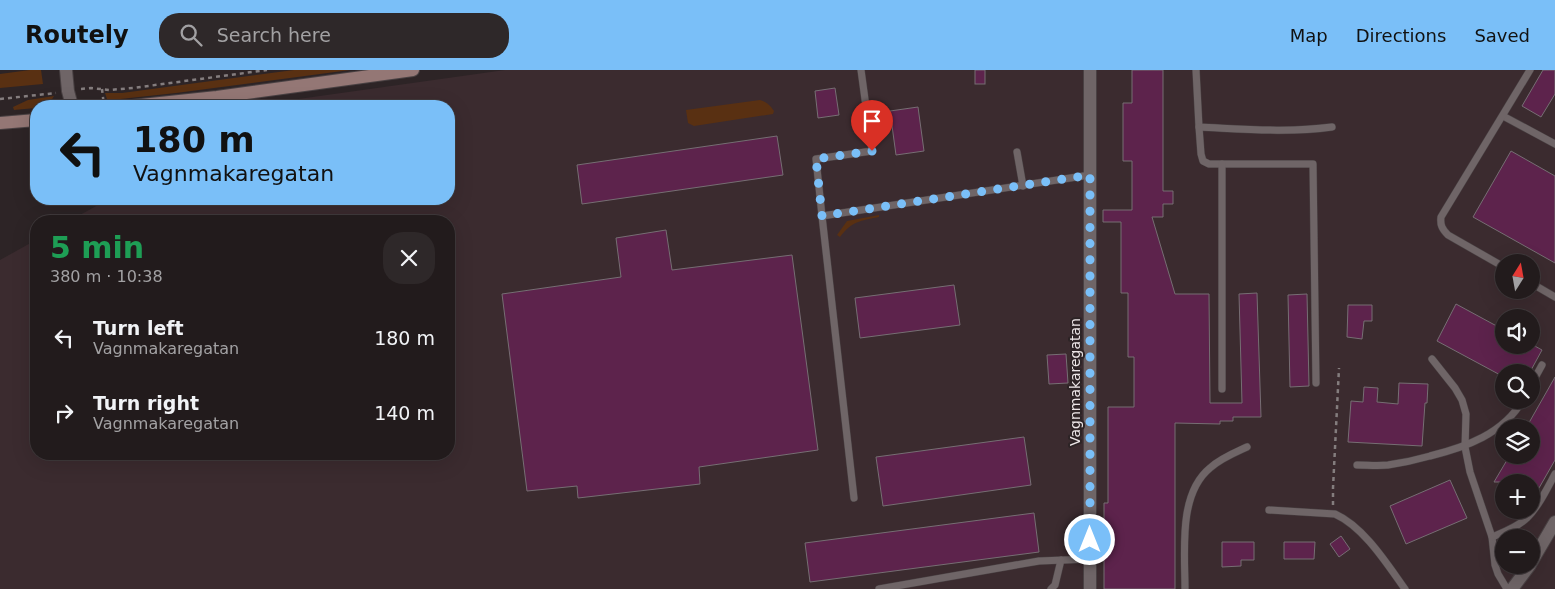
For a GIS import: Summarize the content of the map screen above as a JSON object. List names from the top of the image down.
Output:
{
  "streets": {
    "street": ["Vagnmakaregatan"]
  },
  "north": "top",
  "page": {
    "header": "Routely",
    "search": "Search here",
    "nav": ["Map", "Directions", "Saved"],
    "turn": ["180 m", "Vagnmakaregatan"],
    "heading": ["5 min", "380 m · 10:38"],
    "map_buttons": ["+", "−"],
    "list": [
      {
        "name": "Turn left",
        "note": "Vagnmakaregatan",
        "value": "180 m"
      },
      {
        "name": "Turn right",
        "note": "Vagnmakaregatan",
        "value": "140 m"
      }
    ]
  }
}
